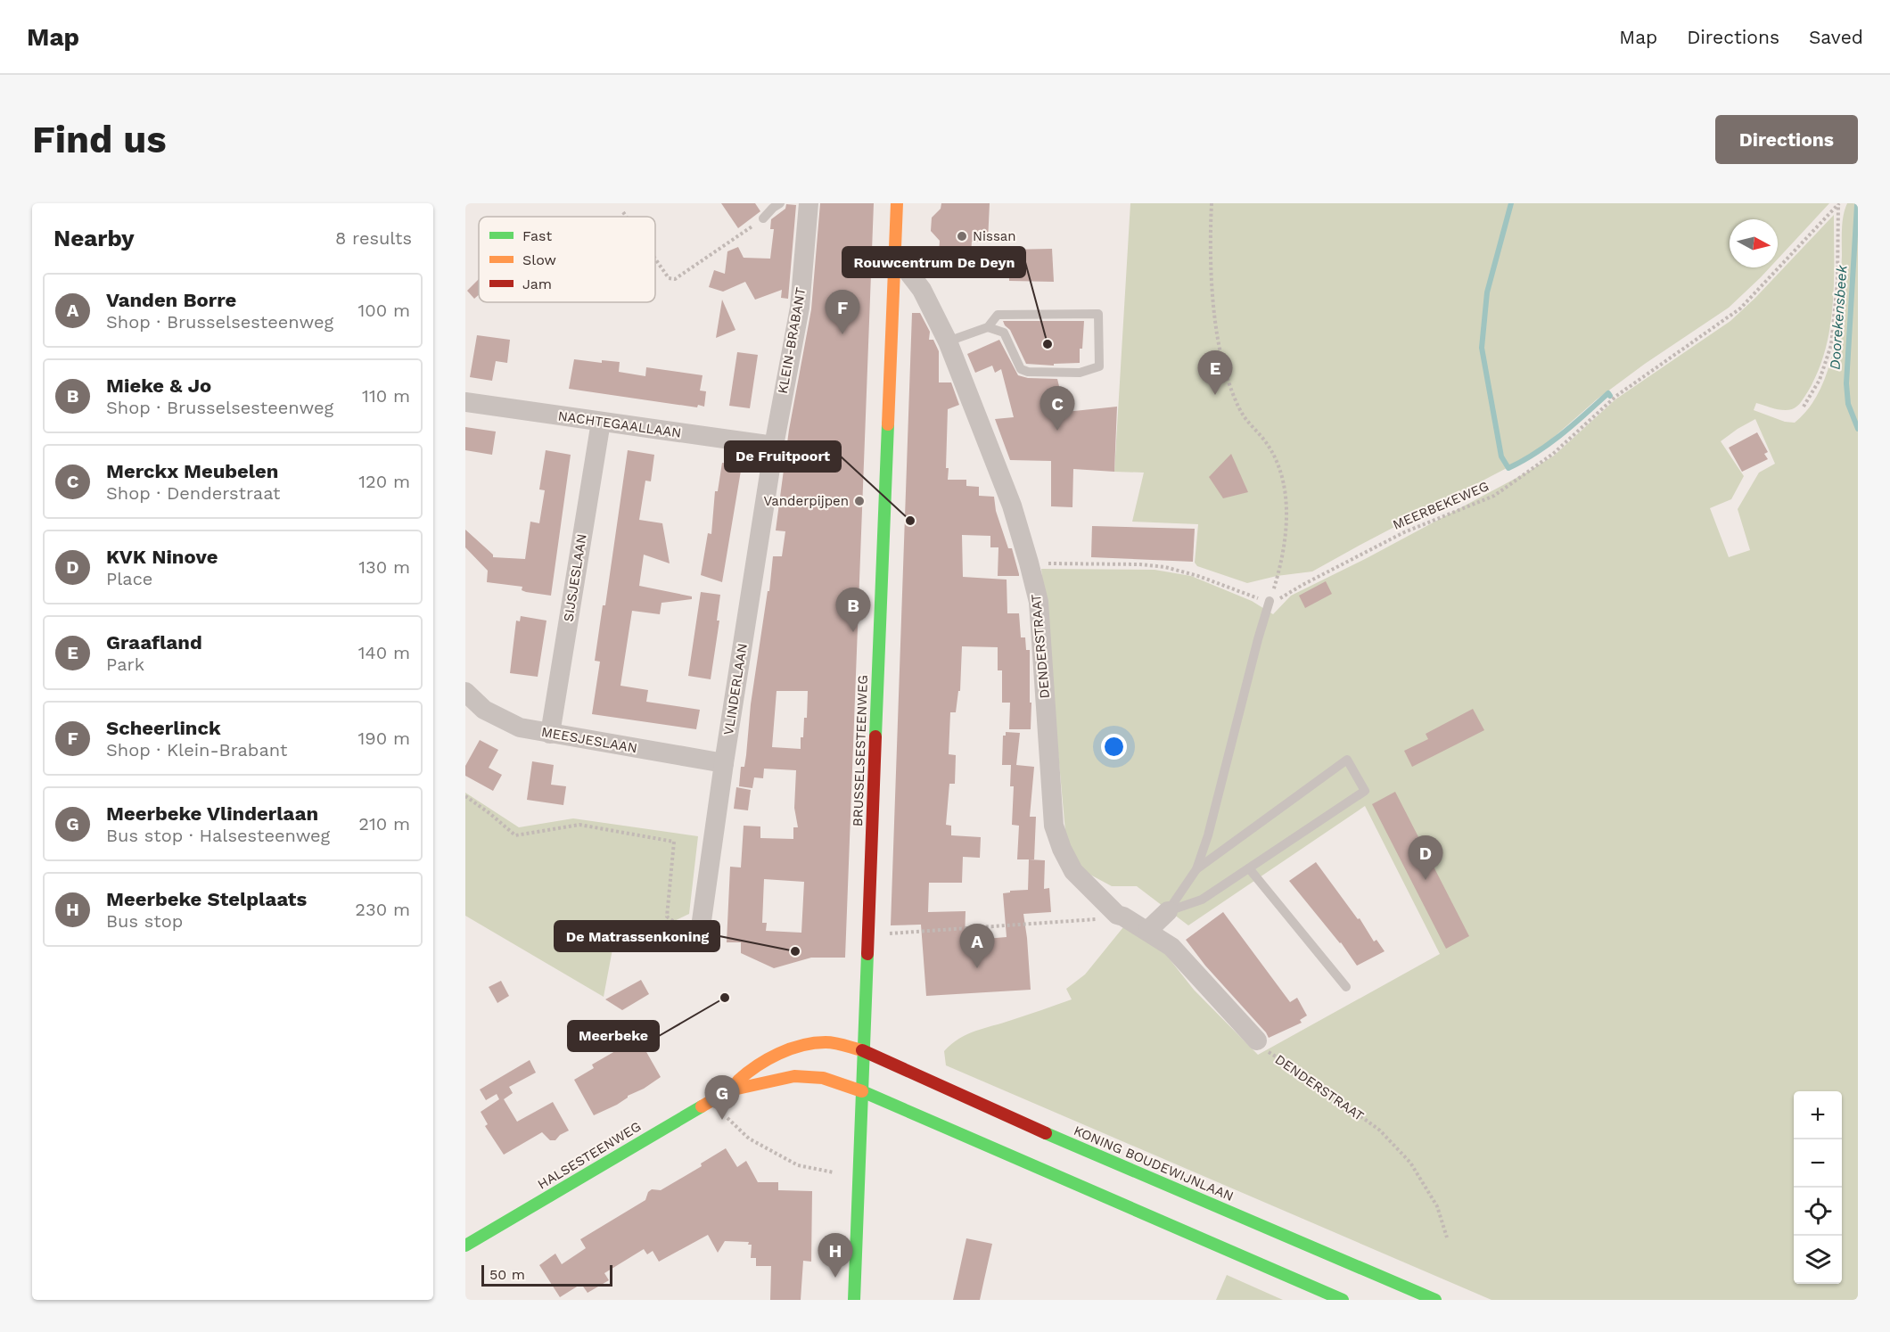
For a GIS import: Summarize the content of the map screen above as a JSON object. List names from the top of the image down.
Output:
{
  "streets": {
    "main road": ["BRUSSELSESTEENWEG", "HALSESTEENWEG", "KONING BOUDEWIJNLAAN"],
    "street": [
      "KLEIN-BRABANT",
      "NACHTEGAALLAAN",
      "SIJSJESLAAN",
      "DENDERSTRAAT",
      "VLINDERLAAN",
      "MEESJESLAAN"
    ],
    "path": ["MEERBEKEWEG"]
  },
  "crossings": [
    ["KLEIN-BRABANT", "NACHTEGAALLAAN"],
    ["KLEIN-BRABANT", "VLINDERLAAN"],
    ["NACHTEGAALLAAN", "SIJSJESLAAN"],
    ["NACHTEGAALLAAN", "VLINDERLAAN"],
    ["SIJSJESLAAN", "MEESJESLAAN"],
    ["DENDERSTRAAT", "BRUSSELSESTEENWEG"],
    ["VLINDERLAAN", "MEESJESLAAN"],
    ["BRUSSELSESTEENWEG", "HALSESTEENWEG"],
    ["BRUSSELSESTEENWEG", "KONING BOUDEWIJNLAAN"],
    ["HALSESTEENWEG", "KONING BOUDEWIJNLAAN"]
  ],
  "water": ["Doorekensbeek"],
  "places": [
    "Nissan",
    "Rouwcentrum De Deyn",
    "Vanderpijpen",
    "De Fruitpoort",
    "De Matrassenkoning",
    "Meerbeke"
  ],
  "legend": ["Fast", "Slow", "Jam"],
  "scale_bar": "50 m",
  "north": "right",
  "page": {
    "header": "Map",
    "nav": ["Map", "Directions", "Saved"],
    "buttons": "Directions",
    "title": "Find us",
    "heading": ["Nearby", "8 results"],
    "list": [
      {
        "mark": "A",
        "name": "Vanden Borre",
        "note": "Shop · Brusselsesteenweg",
        "value": "100 m"
      },
      {
        "mark": "B",
        "name": "Mieke & Jo",
        "note": "Shop · Brusselsesteenweg",
        "value": "110 m"
      },
      {
        "mark": "C",
        "name": "Merckx Meubelen",
        "note": "Shop · Denderstraat",
        "value": "120 m"
      },
      {
        "mark": "D",
        "name": "KVK Ninove",
        "note": "Place",
        "value": "130 m"
      },
      {
        "mark": "E",
        "name": "Graafland",
        "note": "Park",
        "value": "140 m"
      },
      {
        "mark": "F",
        "name": "Scheerlinck",
        "note": "Shop · Klein-Brabant",
        "value": "190 m"
      },
      {
        "mark": "G",
        "name": "Meerbeke Vlinderlaan",
        "note": "Bus stop · Halsesteenweg",
        "value": "210 m"
      },
      {
        "mark": "H",
        "name": "Meerbeke Stelplaats",
        "note": "Bus stop",
        "value": "230 m"
      }
    ],
    "pins": [
      "F",
      "E",
      "C",
      "B",
      "D",
      "A",
      "G",
      "H"
    ],
    "map_buttons": ["+", "−"],
    "scale": "50 m"
  }
}
